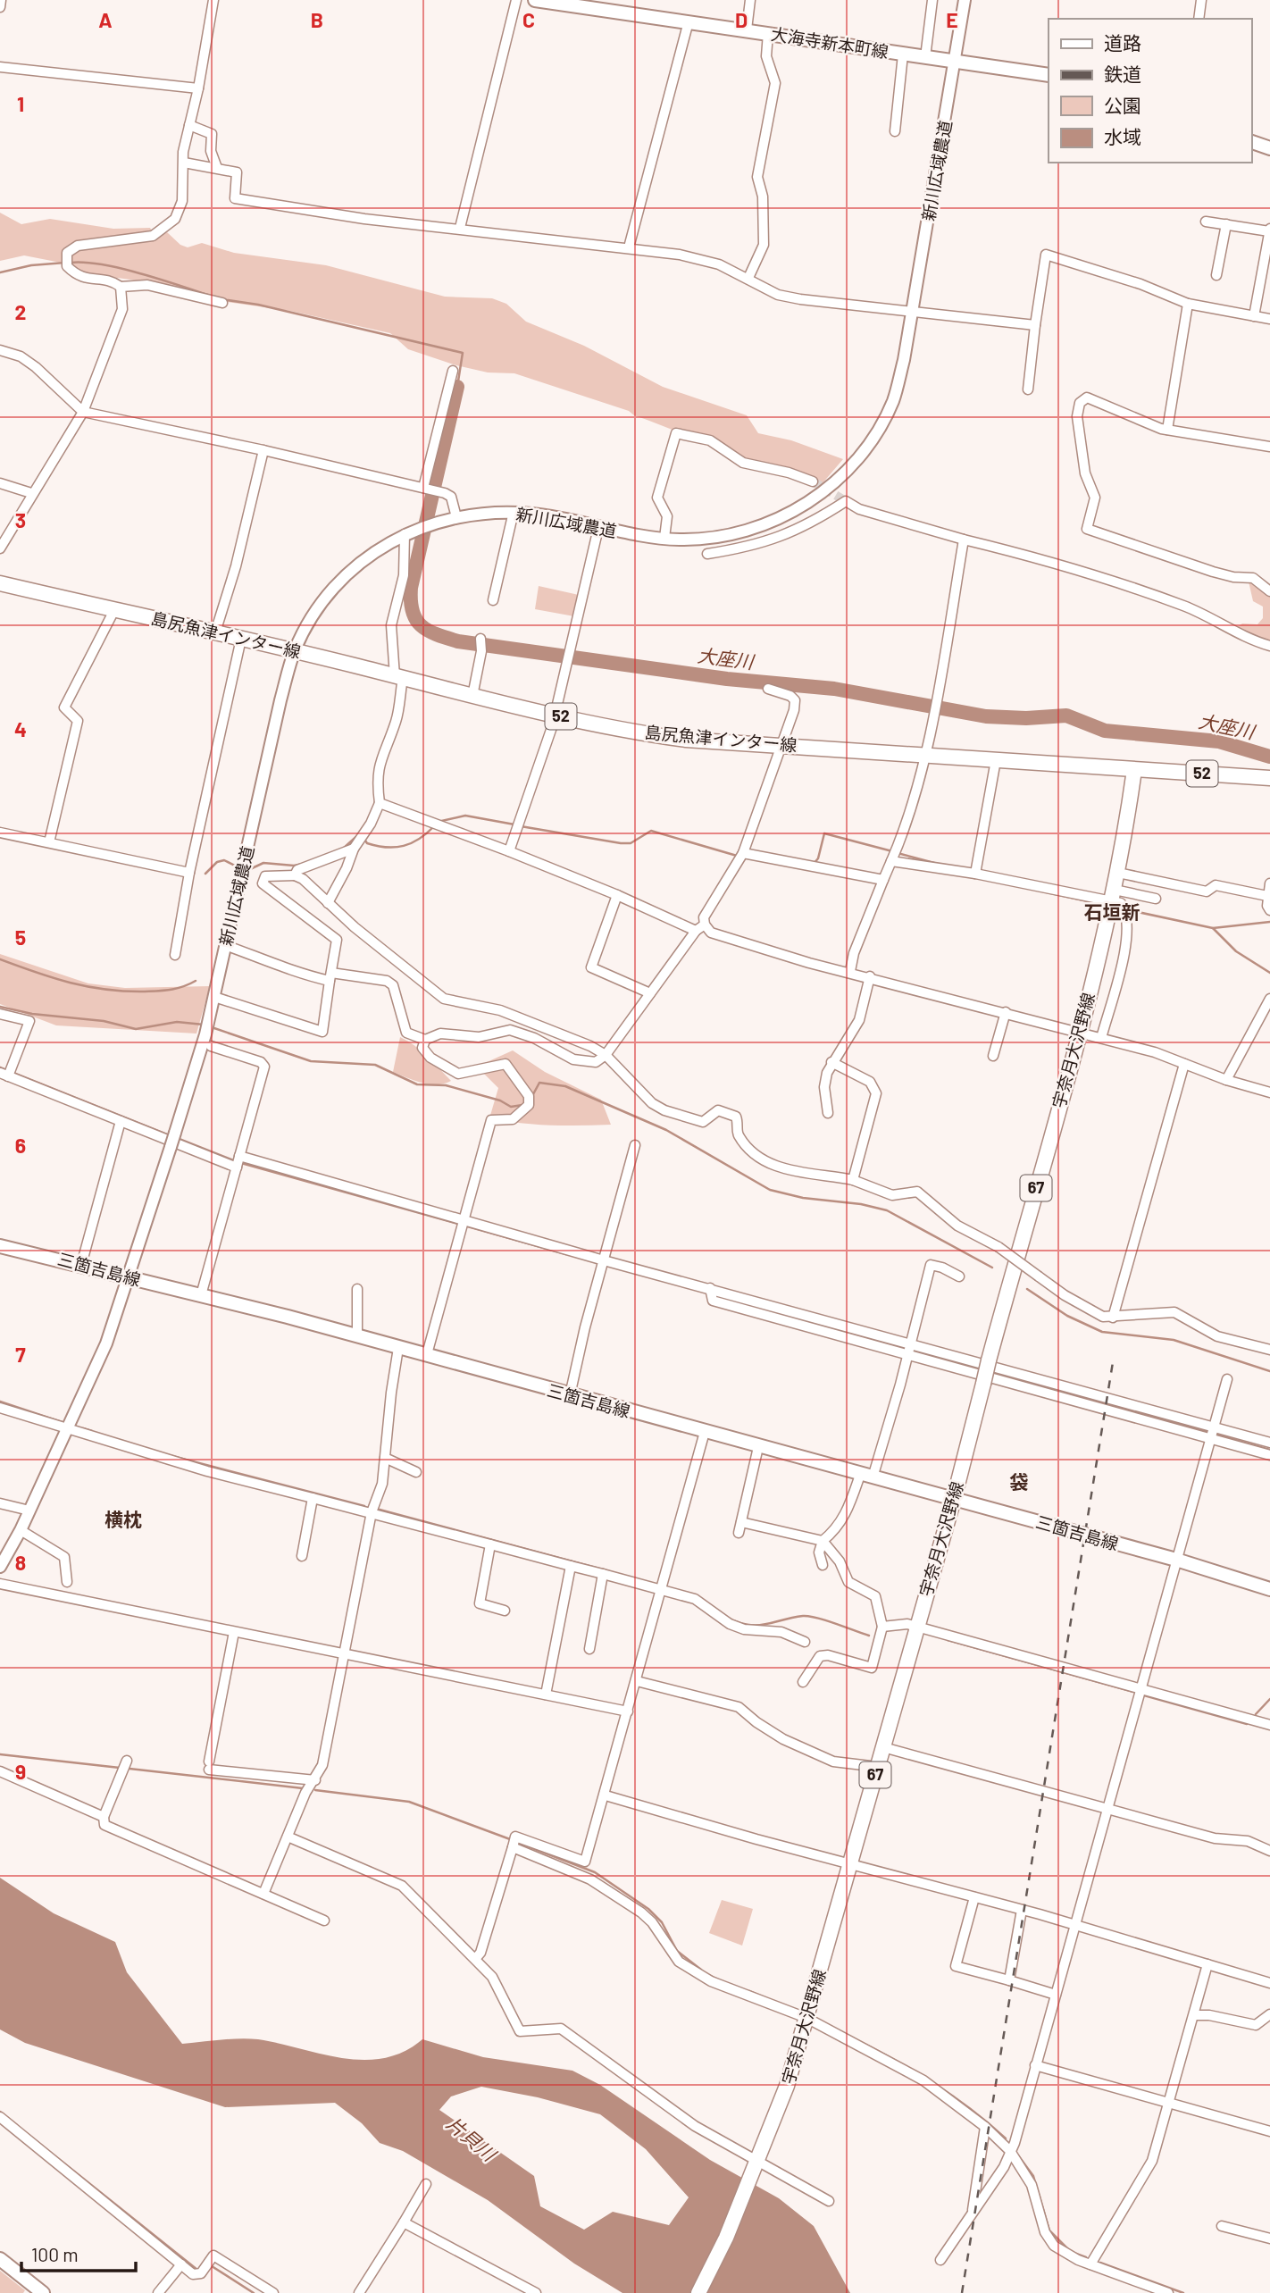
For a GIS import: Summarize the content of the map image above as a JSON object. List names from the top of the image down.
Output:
{
  "streets": {
    "main road": [
      "大海寺新本町線",
      "島尻魚津インター線",
      "52",
      "宇奈月大沢野線",
      "67",
      "三箇吉島線"
    ],
    "street": ["新川広域農道"]
  },
  "crossings": [
    ["大海寺新本町線", "新川広域農道"],
    ["新川広域農道", "島尻魚津インター線"],
    ["新川広域農道", "三箇吉島線"],
    ["島尻魚津インター線", "宇奈月大沢野線"],
    ["宇奈月大沢野線", "三箇吉島線"]
  ],
  "districts": ["石垣新", "袋", "横枕"],
  "water": ["大座川", "片貝川"],
  "legend": [
    "道路",
    "鉄道",
    "公園",
    "水域"
  ],
  "scale_bar": "100 m",
  "grid": {
    "columns": [
      "A",
      "B",
      "C",
      "D",
      "E"
    ],
    "rows": [
      "1",
      "2",
      "3",
      "4",
      "5",
      "6",
      "7",
      "8",
      "9"
    ]
  }
}
